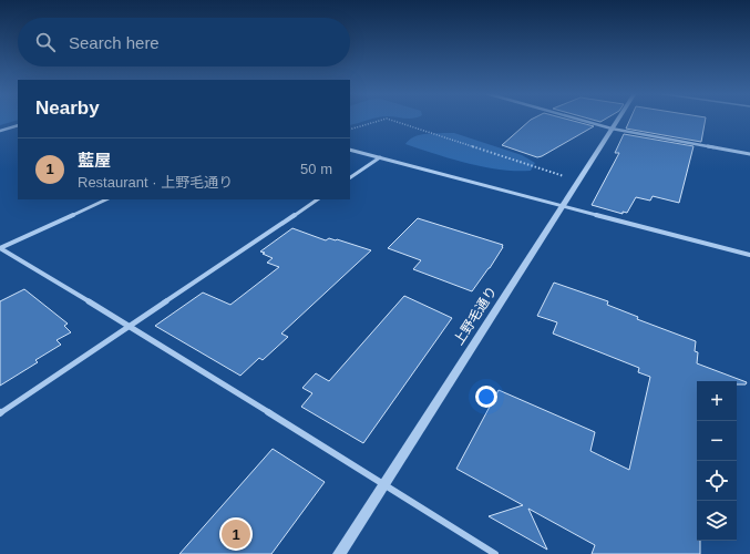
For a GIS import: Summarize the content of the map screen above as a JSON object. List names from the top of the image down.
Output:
{
  "streets": {
    "street": ["上野毛通り"]
  },
  "page": {
    "search": "Search here",
    "heading": "Nearby",
    "list": [
      {
        "mark": "1",
        "name": "藍屋",
        "note": "Restaurant · 上野毛通り",
        "value": "50 m"
      }
    ],
    "map_buttons": ["+", "−"],
    "pins": "1"
  }
}
